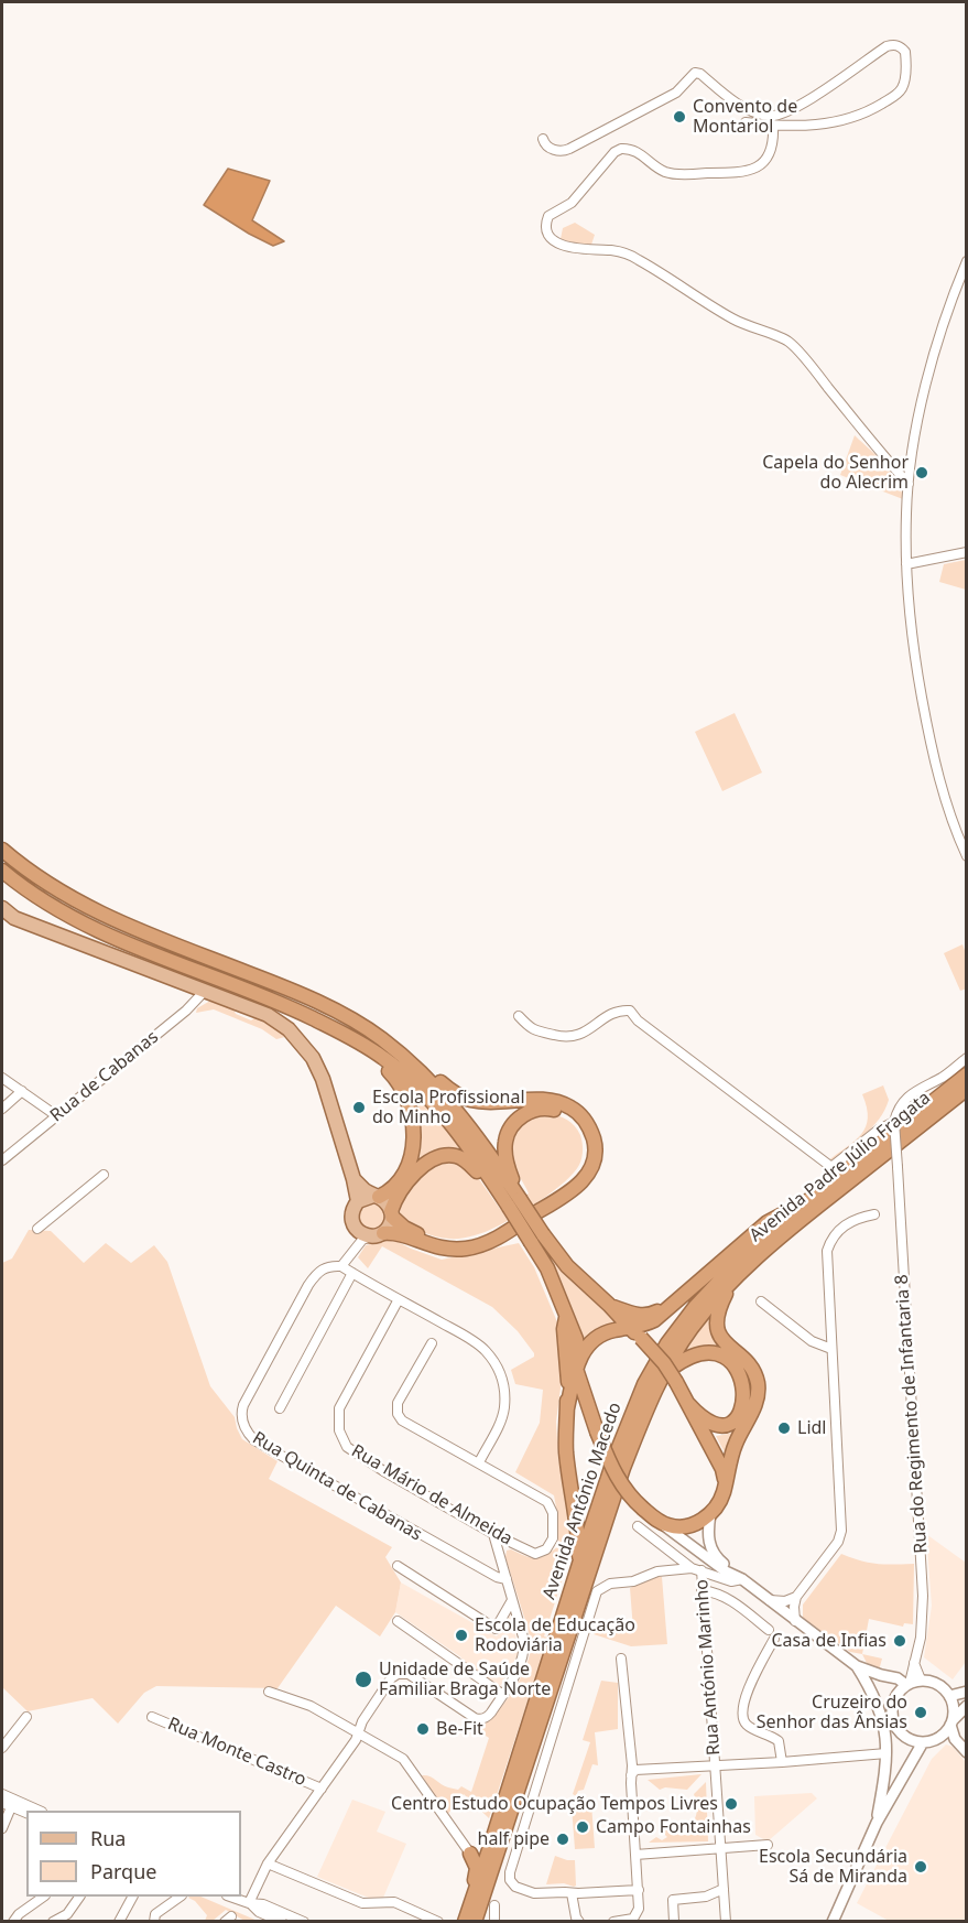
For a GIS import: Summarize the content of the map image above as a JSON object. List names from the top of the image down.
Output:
{
  "streets": {
    "highway": ["Avenida Padre Júlio Fragata", "Avenida António Macedo"],
    "street": [
      "Rua de Cabanas",
      "Rua do Regimento de Infantaria 8",
      "Rua Quinta de Cabanas",
      "Rua Mário de Almeida",
      "Rua António Marinho",
      "Rua Monte Castro"
    ]
  },
  "crossings": [
    ["Avenida Padre Júlio Fragata", "Rua do Regimento de Infantaria 8"],
    ["Avenida Padre Júlio Fragata", "Avenida António Macedo"]
  ],
  "places": [
    "Convento de Montariol",
    "Capela do Senhor do Alecrim",
    "Escola Profissional do Minho",
    "Lidl",
    "Escola de Educação Rodoviária",
    "Casa de Infias",
    "Unidade de Saúde Familiar Braga Norte",
    "Cruzeiro do Senhor das Ânsias",
    "Be-Fit",
    "Centro Estudo Ocupação Tempos Livres",
    "Campo Fontainhas",
    "half pipe",
    "Escola Secundária Sá de Miranda"
  ],
  "legend": ["Rua", "Parque"]
}
